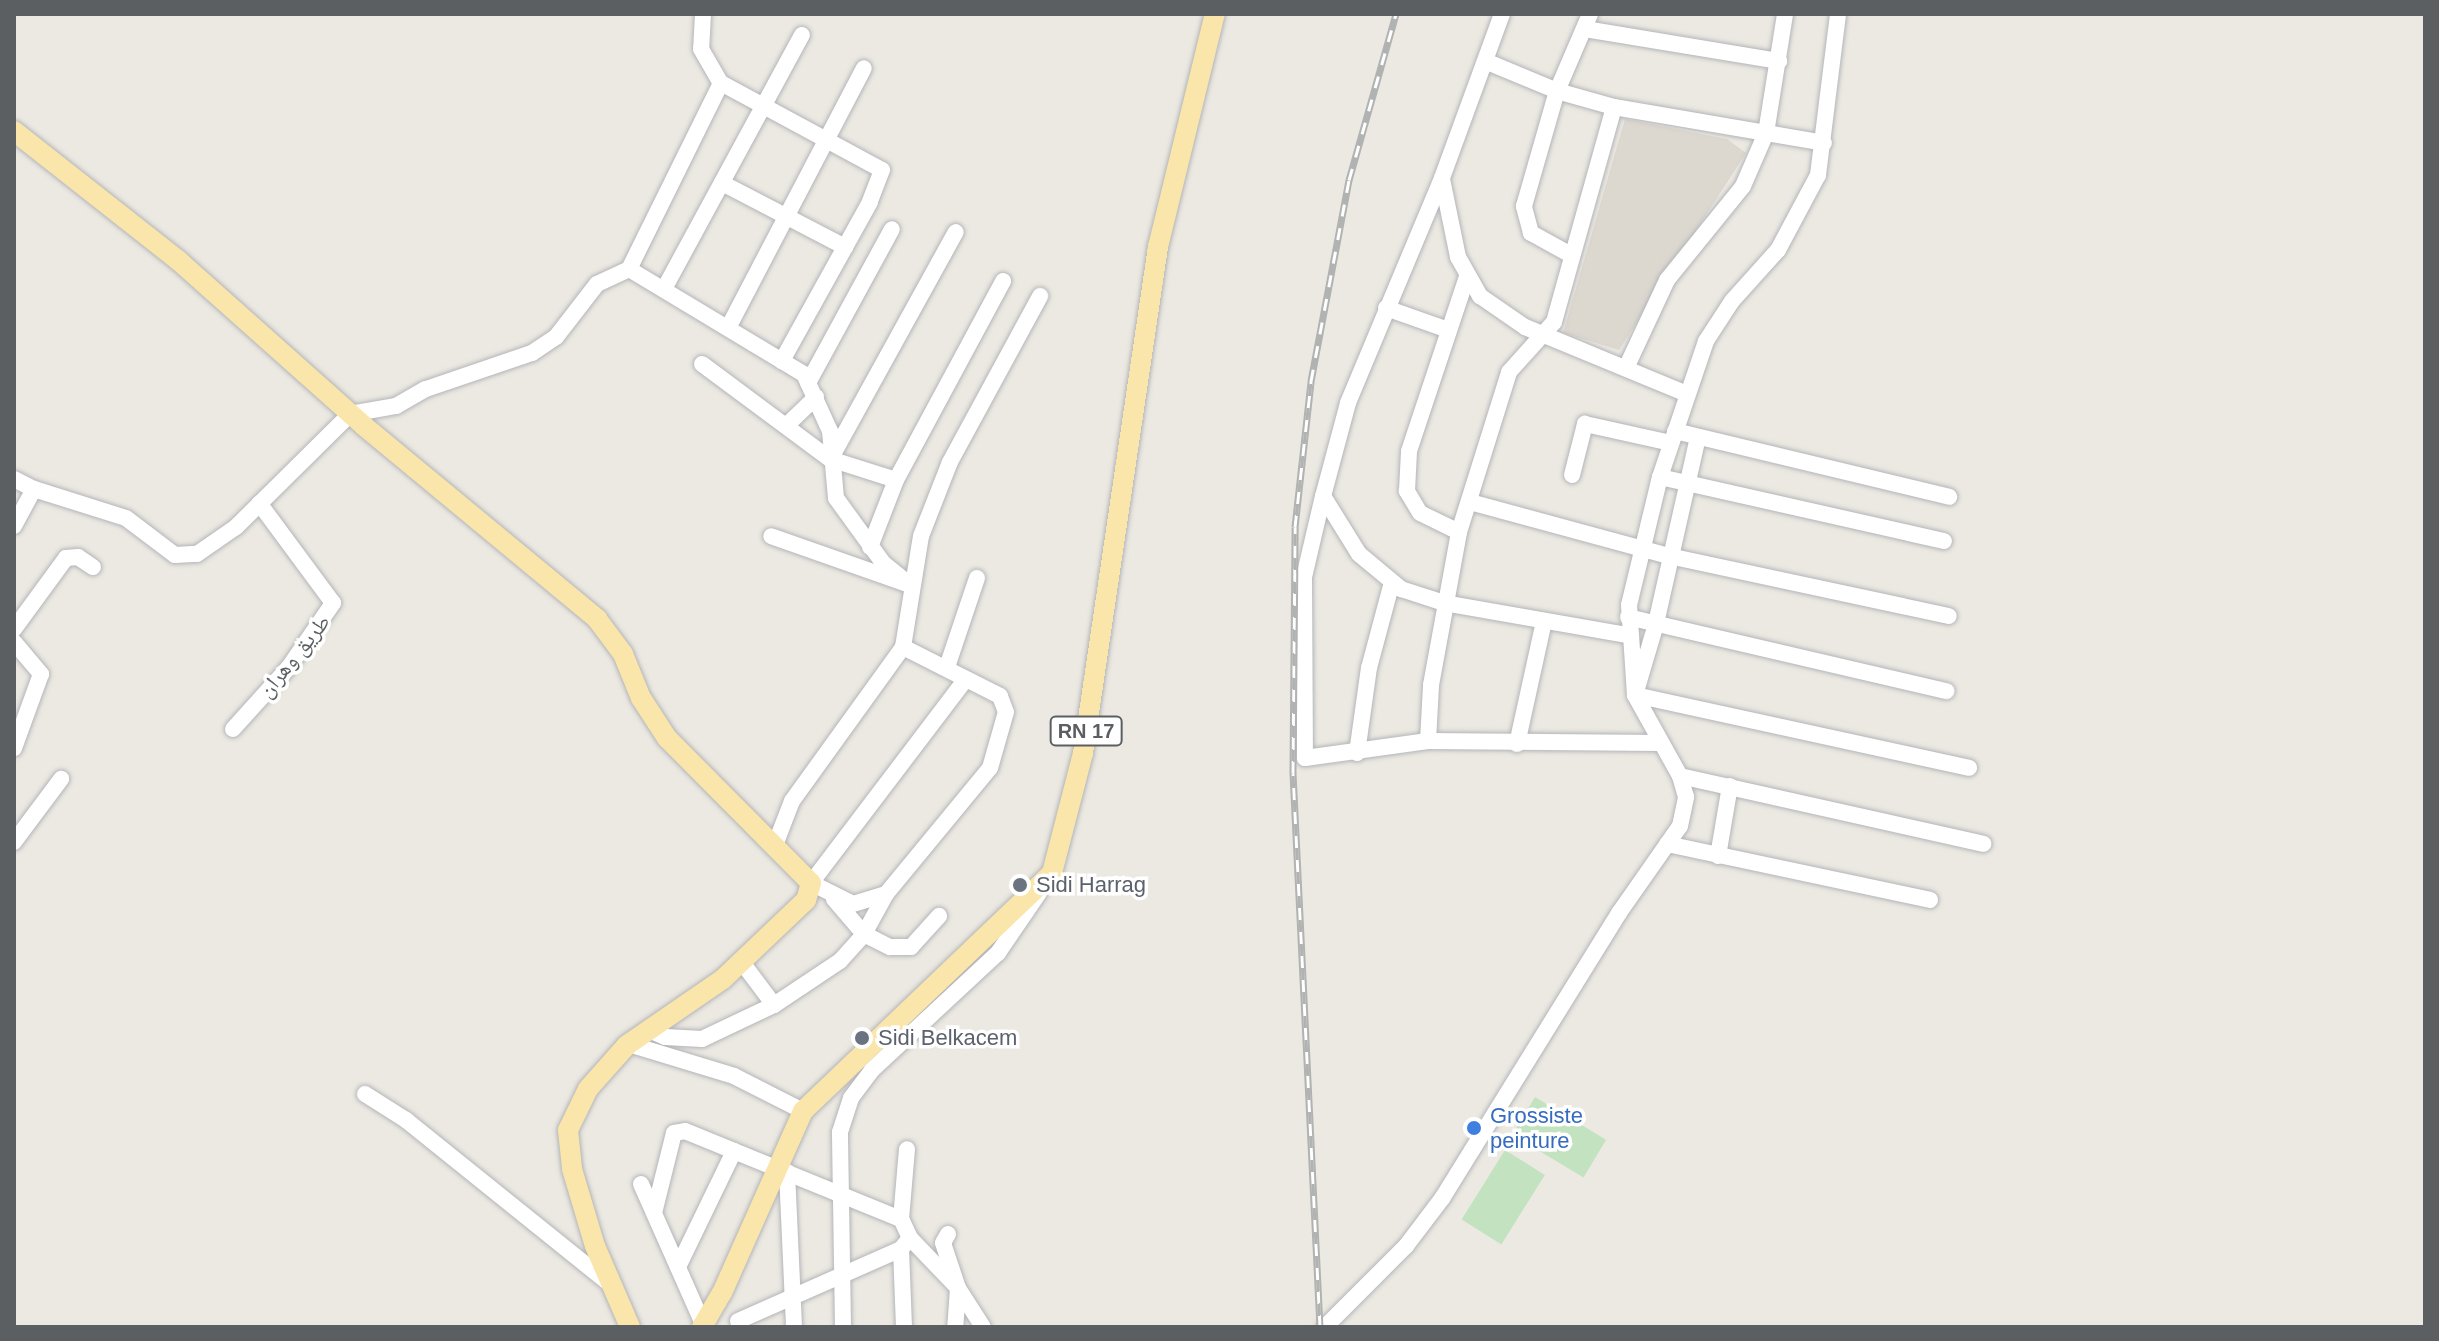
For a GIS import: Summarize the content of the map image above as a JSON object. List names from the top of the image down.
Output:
{
  "streets": {
    "main road": ["RN 17"],
    "street": ["طريق وهران"]
  },
  "places": ["Sidi Harrag", "Sidi Belkacem", "Grossiste peinture"]
}
